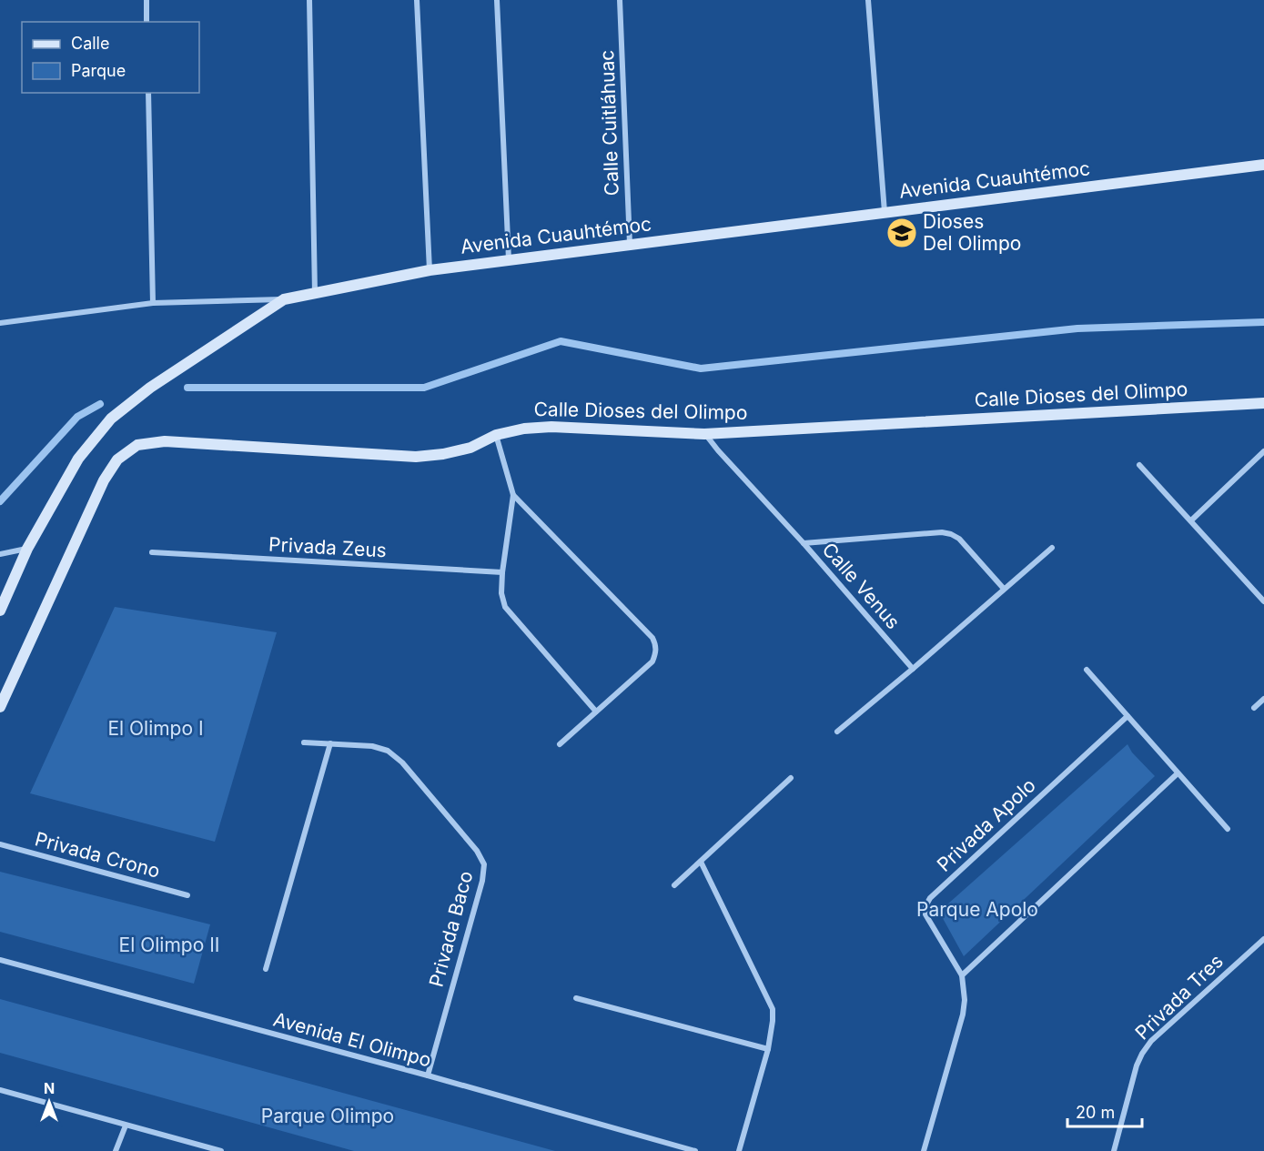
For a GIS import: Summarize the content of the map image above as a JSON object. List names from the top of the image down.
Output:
{
  "streets": {
    "main road": ["Avenida Cuauhtémoc", "Calle Dioses del Olimpo"],
    "street": [
      "Calle Cuitláhuac",
      "Privada Zeus",
      "Calle Venus",
      "Privada Apolo",
      "Privada Crono",
      "Privada Baco",
      "Privada Tres",
      "Avenida El Olimpo"
    ]
  },
  "crossings": [
    ["Calle Cuitláhuac", "Avenida Cuauhtémoc"],
    ["Calle Dioses del Olimpo", "Calle Venus"],
    ["Privada Baco", "Avenida El Olimpo"]
  ],
  "parks": [
    "El Olimpo I",
    "Parque Apolo",
    "El Olimpo II",
    "Parque Olimpo"
  ],
  "places": {
    "school or university": ["Dioses Del Olimpo"]
  },
  "legend": ["Calle", "Parque"],
  "scale_bar": "20 m",
  "north": "top"
}
